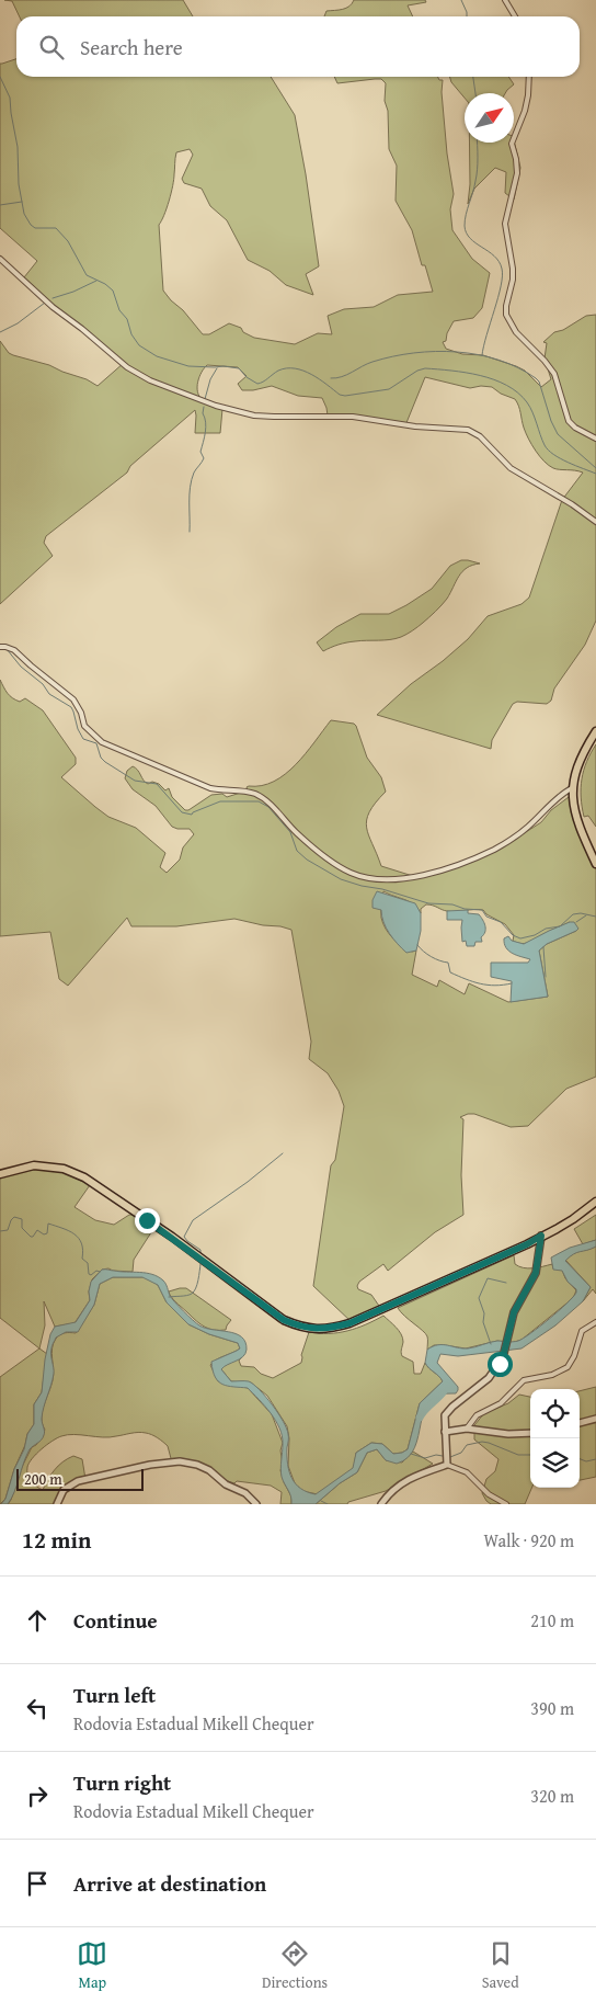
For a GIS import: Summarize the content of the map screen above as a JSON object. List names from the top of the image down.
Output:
{
  "scale_bar": "200 m",
  "north": "top right",
  "page": {
    "search": "Search here",
    "scale": "200 m",
    "heading": ["12 min", "Walk · 920 m"],
    "list": [
      ["Continue", "210 m"],
      ["Turn left", "Rodovia Estadual Mikell Chequer", "390 m"],
      ["Turn right", "Rodovia Estadual Mikell Chequer", "320 m"],
      "Arrive at destination"
    ],
    "nav": ["Map", "Directions", "Saved"]
  }
}
